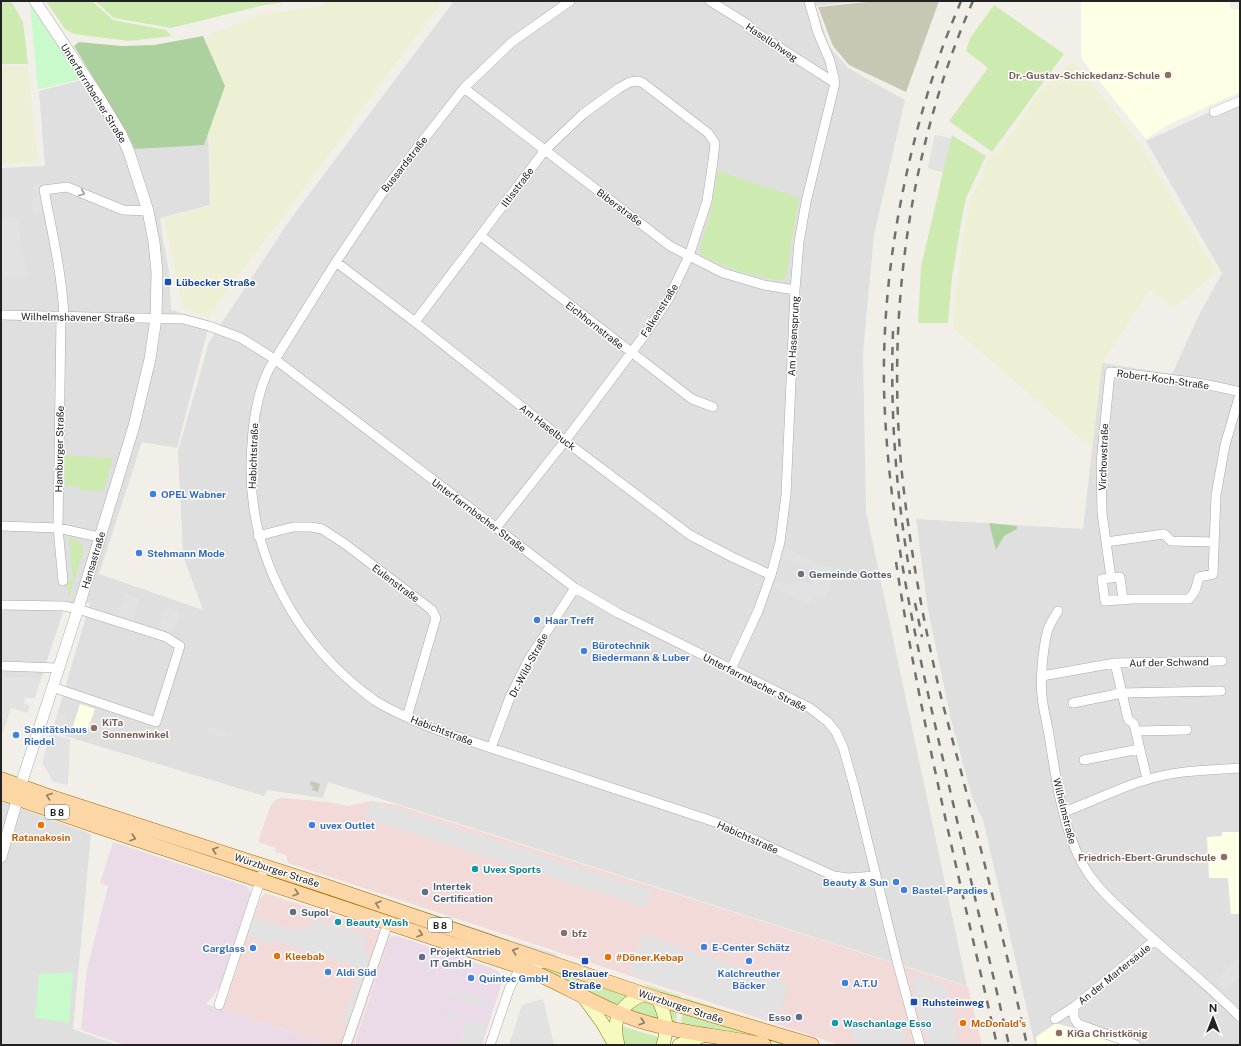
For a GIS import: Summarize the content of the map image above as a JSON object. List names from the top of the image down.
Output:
{
  "streets": {
    "main road": ["B 8", "Würzburger Straße"],
    "street": [
      "Hasellohweg",
      "Unterfarrnbacher Straße",
      "Bussardstraße",
      "Iltisstraße",
      "Biberstraße",
      "Falkenstraße",
      "Wilhelmshavener Straße",
      "Eichhornstraße",
      "Am Hasensprung",
      "Robert-Koch-Straße",
      "Am Haselbuck",
      "Hamburger Straße",
      "Habichtstraße",
      "Virchowstraße",
      "Hansastraße",
      "Eulenstraße",
      "Auf der Schwand",
      "Dr.-Wild-Straße",
      "Wilhelmstraße",
      "An der Martersäule"
    ]
  },
  "crossings": [
    ["Hasellohweg", "Am Hasensprung"],
    ["Unterfarrnbacher Straße", "Bussardstraße"],
    ["Unterfarrnbacher Straße", "Falkenstraße"],
    ["Unterfarrnbacher Straße", "Wilhelmshavener Straße"],
    ["Unterfarrnbacher Straße", "Am Hasensprung"],
    ["Unterfarrnbacher Straße", "Hamburger Straße"],
    ["Unterfarrnbacher Straße", "Habichtstraße"],
    ["Unterfarrnbacher Straße", "Hansastraße"],
    ["Unterfarrnbacher Straße", "Dr.-Wild-Straße"],
    ["Bussardstraße", "Biberstraße"],
    ["Bussardstraße", "Am Haselbuck"],
    ["Bussardstraße", "Habichtstraße"],
    ["Iltisstraße", "Biberstraße"],
    ["Iltisstraße", "Falkenstraße"],
    ["Iltisstraße", "Eichhornstraße"],
    ["Iltisstraße", "Am Haselbuck"],
    ["Biberstraße", "Falkenstraße"],
    ["Biberstraße", "Am Hasensprung"],
    ["Falkenstraße", "Eichhornstraße"],
    ["Falkenstraße", "Am Haselbuck"],
    ["Wilhelmshavener Straße", "Hamburger Straße"],
    ["Wilhelmshavener Straße", "Hansastraße"],
    ["Am Hasensprung", "Am Haselbuck"],
    ["Robert-Koch-Straße", "Virchowstraße"],
    ["Habichtstraße", "Eulenstraße"],
    ["Habichtstraße", "Dr.-Wild-Straße"],
    ["Hansastraße", "Würzburger Straße"],
    ["Auf der Schwand", "Wilhelmstraße"],
    ["Wilhelmstraße", "An der Martersäule"]
  ],
  "places": {
    "other": [
      "Dr.-Gustav-Schickedanz-Schule",
      "OPEL Wabner",
      "Stehmann Mode",
      "Gemeinde Gottes",
      "Haar Treff",
      "Bürotechnik Biedermann & Luber",
      "KiTa Sonnenwinkel",
      "Sanitätshaus Riedel",
      "Ratanakosin",
      "uvex Outlet",
      "Friedrich-Ebert-Grundschule",
      "Uvex Sports",
      "Beauty & Sun",
      "Bastel-Paradies",
      "Intertek Certification",
      "Supol",
      "Beauty Wash",
      "bfz",
      "E-Center Schätz",
      "Carglass",
      "Kleebab",
      "ProjektAntrieb IT GmbH",
      "#Döner.Kebap",
      "Kalchreuther Bäcker",
      "Aldi Süd",
      "Quintec GmbH",
      "A.T.U",
      "Esso",
      "Waschanlage Esso",
      "McDonald's",
      "KiGa Christkönig"
    ],
    "transit": ["Lübecker Straße", "Breslauer Straße", "Ruhsteinweg"]
  },
  "north": "top"
}
